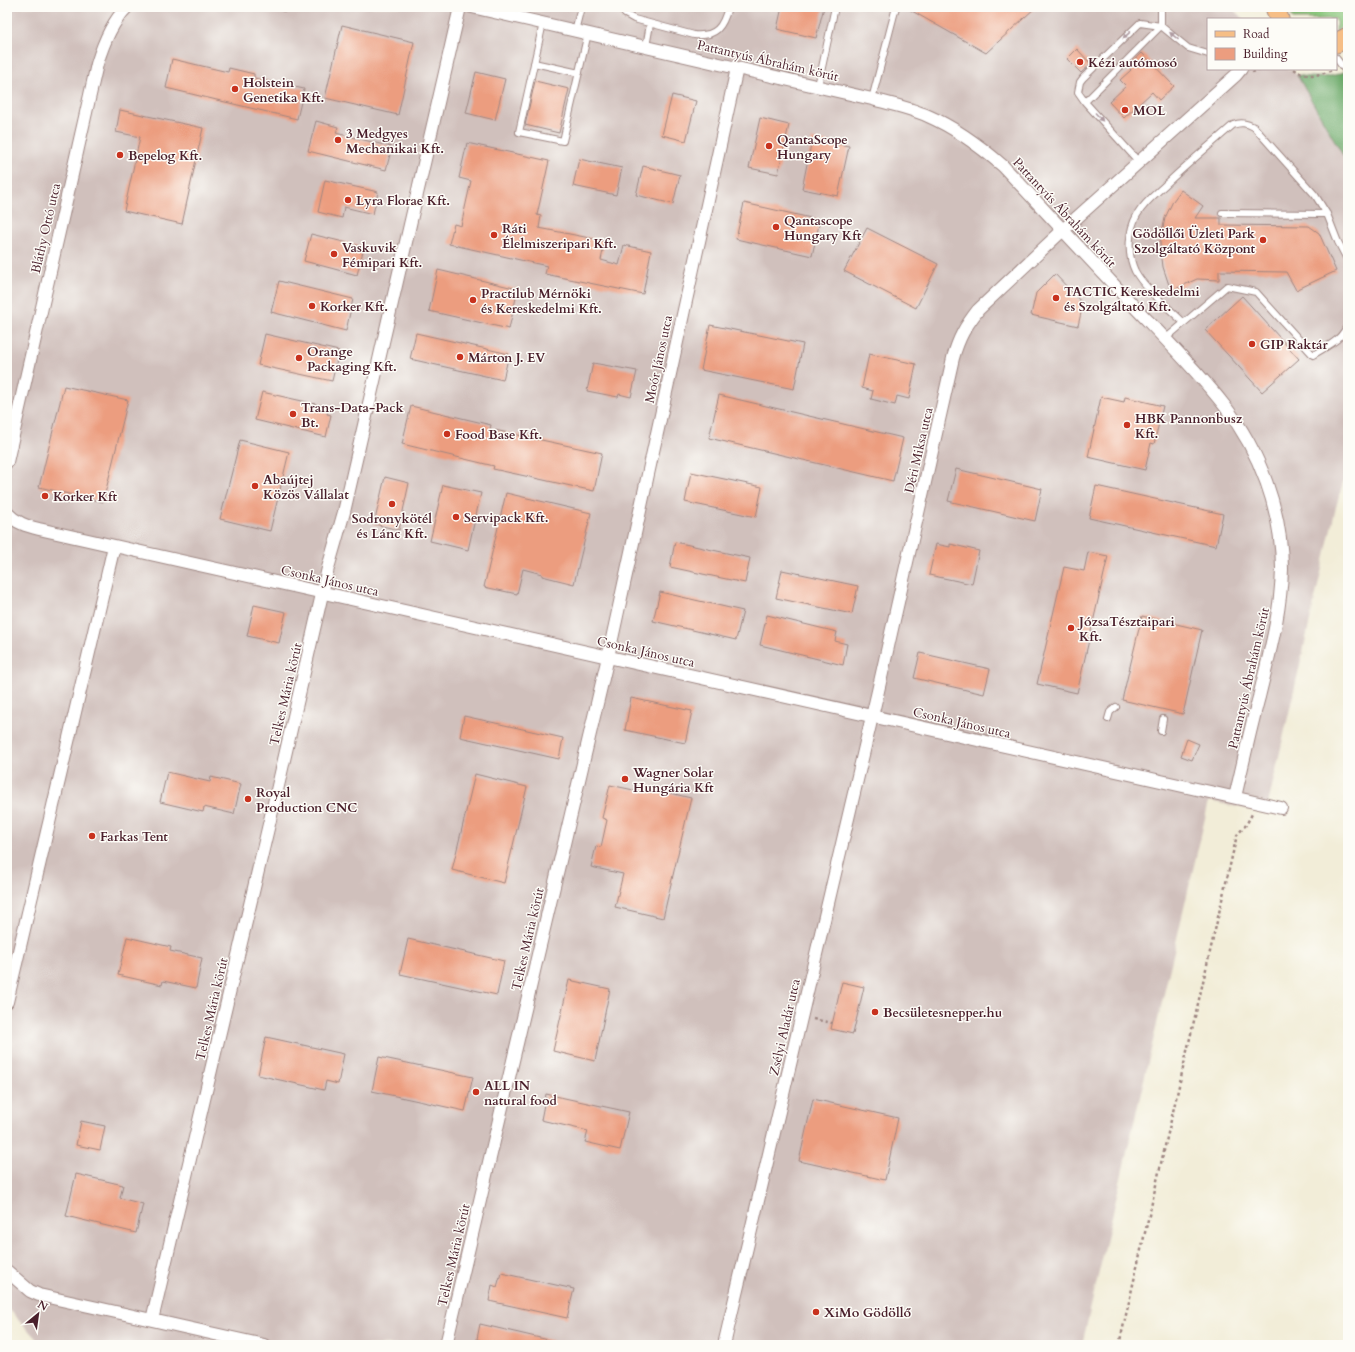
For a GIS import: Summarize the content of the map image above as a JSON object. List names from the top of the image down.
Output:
{
  "streets": {
    "street": [
      "Pattantyús Ábrahám körút",
      "Bláthy Ottó utca",
      "Moór János utca",
      "Déri Miksa utca",
      "Csonka János utca",
      "Telkes Mária körút",
      "Zsélyi Aladár utca"
    ]
  },
  "crossings": [
    ["Pattantyús Ábrahám körút", "Moór János utca"],
    ["Pattantyús Ábrahám körút", "Déri Miksa utca"],
    ["Pattantyús Ábrahám körút", "Csonka János utca"],
    ["Moór János utca", "Csonka János utca"],
    ["Moór János utca", "Telkes Mária körút"],
    ["Déri Miksa utca", "Csonka János utca"],
    ["Déri Miksa utca", "Zsélyi Aladár utca"],
    ["Csonka János utca", "Telkes Mária körút"],
    ["Csonka János utca", "Zsélyi Aladár utca"]
  ],
  "places": [
    "Kézi autómosó",
    "Holstein Genetika Kft.",
    "MOL",
    "3 Medgyes Mechanikai Kft.",
    "QantaScope Hungary",
    "Bepelog Kft.",
    "Lyra Florae Kft.",
    "Qantascope Hungary Kft",
    "Ráti Élelmiszeripari Kft.",
    "Gödöllői Üzleti Park Szolgáltató Központ",
    "Vaskuvik Fémipari Kft.",
    "TACTIC Kereskedelmi és Szolgáltató Kft.",
    "Practilub Mérnöki és Kereskedelmi Kft.",
    "Korker Kft.",
    "GIP Raktár",
    "Márton J. EV",
    "Orange Packaging Kft.",
    "Trans-Data-Pack Bt.",
    "HBK Pannonbusz Kft.",
    "Food Base Kft.",
    "Abaújtej Közös Vállalat",
    "Korker Kft",
    "Sodronykötél és Lánc Kft.",
    "Servipack Kft.",
    "JózsaTésztaipari Kft.",
    "Wagner Solar Hungária Kft",
    "Royal Production CNC",
    "Farkas Tent",
    "Becsületesnepper.hu",
    "ALL IN natural food",
    "XiMo Gödöllő"
  ],
  "legend": ["Road", "Building"],
  "north": "top right"
}
